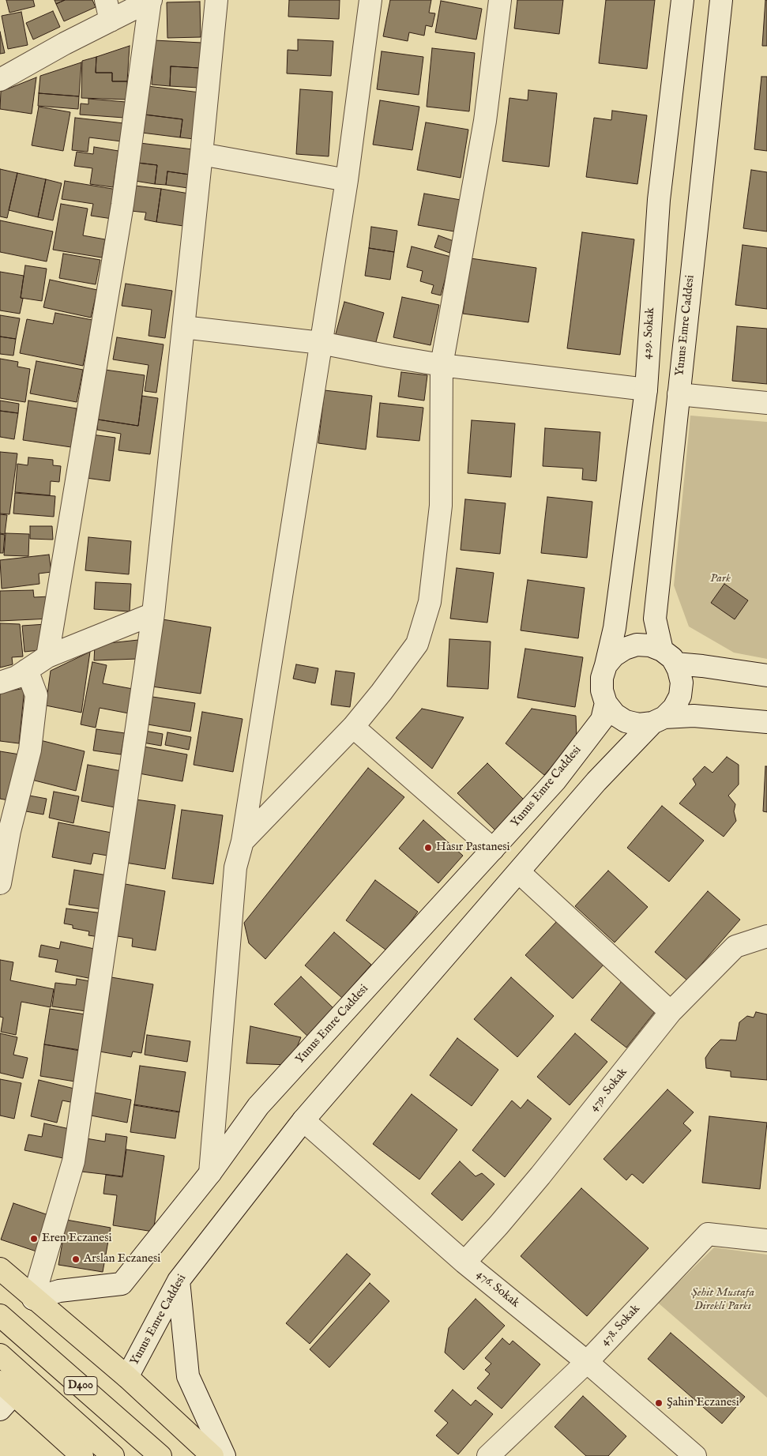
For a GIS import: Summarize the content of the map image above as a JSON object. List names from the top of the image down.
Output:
{
  "streets": {
    "main road": ["D400"],
    "street": [
      "Yunus Emre Caddesi",
      "429. Sokak",
      "479. Sokak",
      "476. Sokak",
      "478. Sokak"
    ]
  },
  "crossings": [
    ["Yunus Emre Caddesi", "429. Sokak"],
    ["Yunus Emre Caddesi", "476. Sokak"],
    ["479. Sokak", "476. Sokak"],
    ["476. Sokak", "478. Sokak"]
  ],
  "parks": ["Park", "Şehit Mustafa Direkli Parkı"],
  "places": [
    "Hasır Pastanesi",
    "Eren Eczanesi",
    "Arslan Eczanesi",
    "Şahin Eczanesi"
  ]
}
